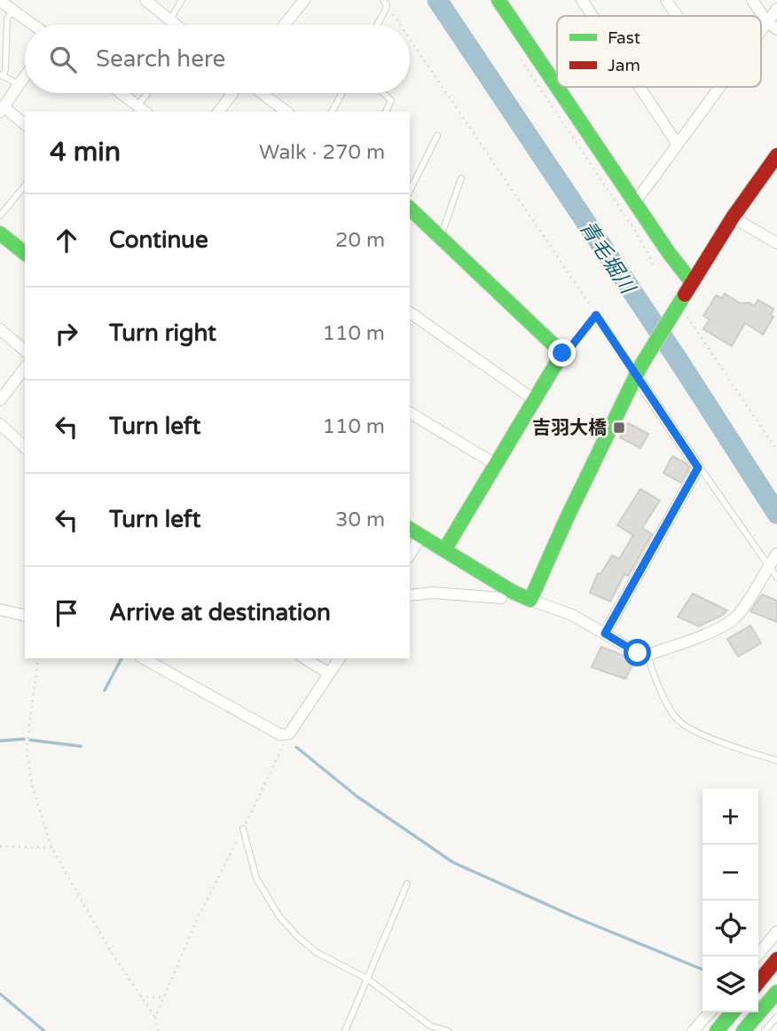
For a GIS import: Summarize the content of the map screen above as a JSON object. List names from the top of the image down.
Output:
{
  "water": ["青毛堀川"],
  "places": {
    "transit": ["吉羽大橋"]
  },
  "legend": ["Fast", "Jam"],
  "page": {
    "search": "Search here",
    "heading": ["4 min", "Walk · 270 m"],
    "list": [
      ["Continue", "20 m"],
      ["Turn right", "110 m"],
      ["Turn left", "110 m"],
      ["Turn left", "30 m"],
      "Arrive at destination"
    ],
    "map_buttons": ["+", "−"]
  }
}
